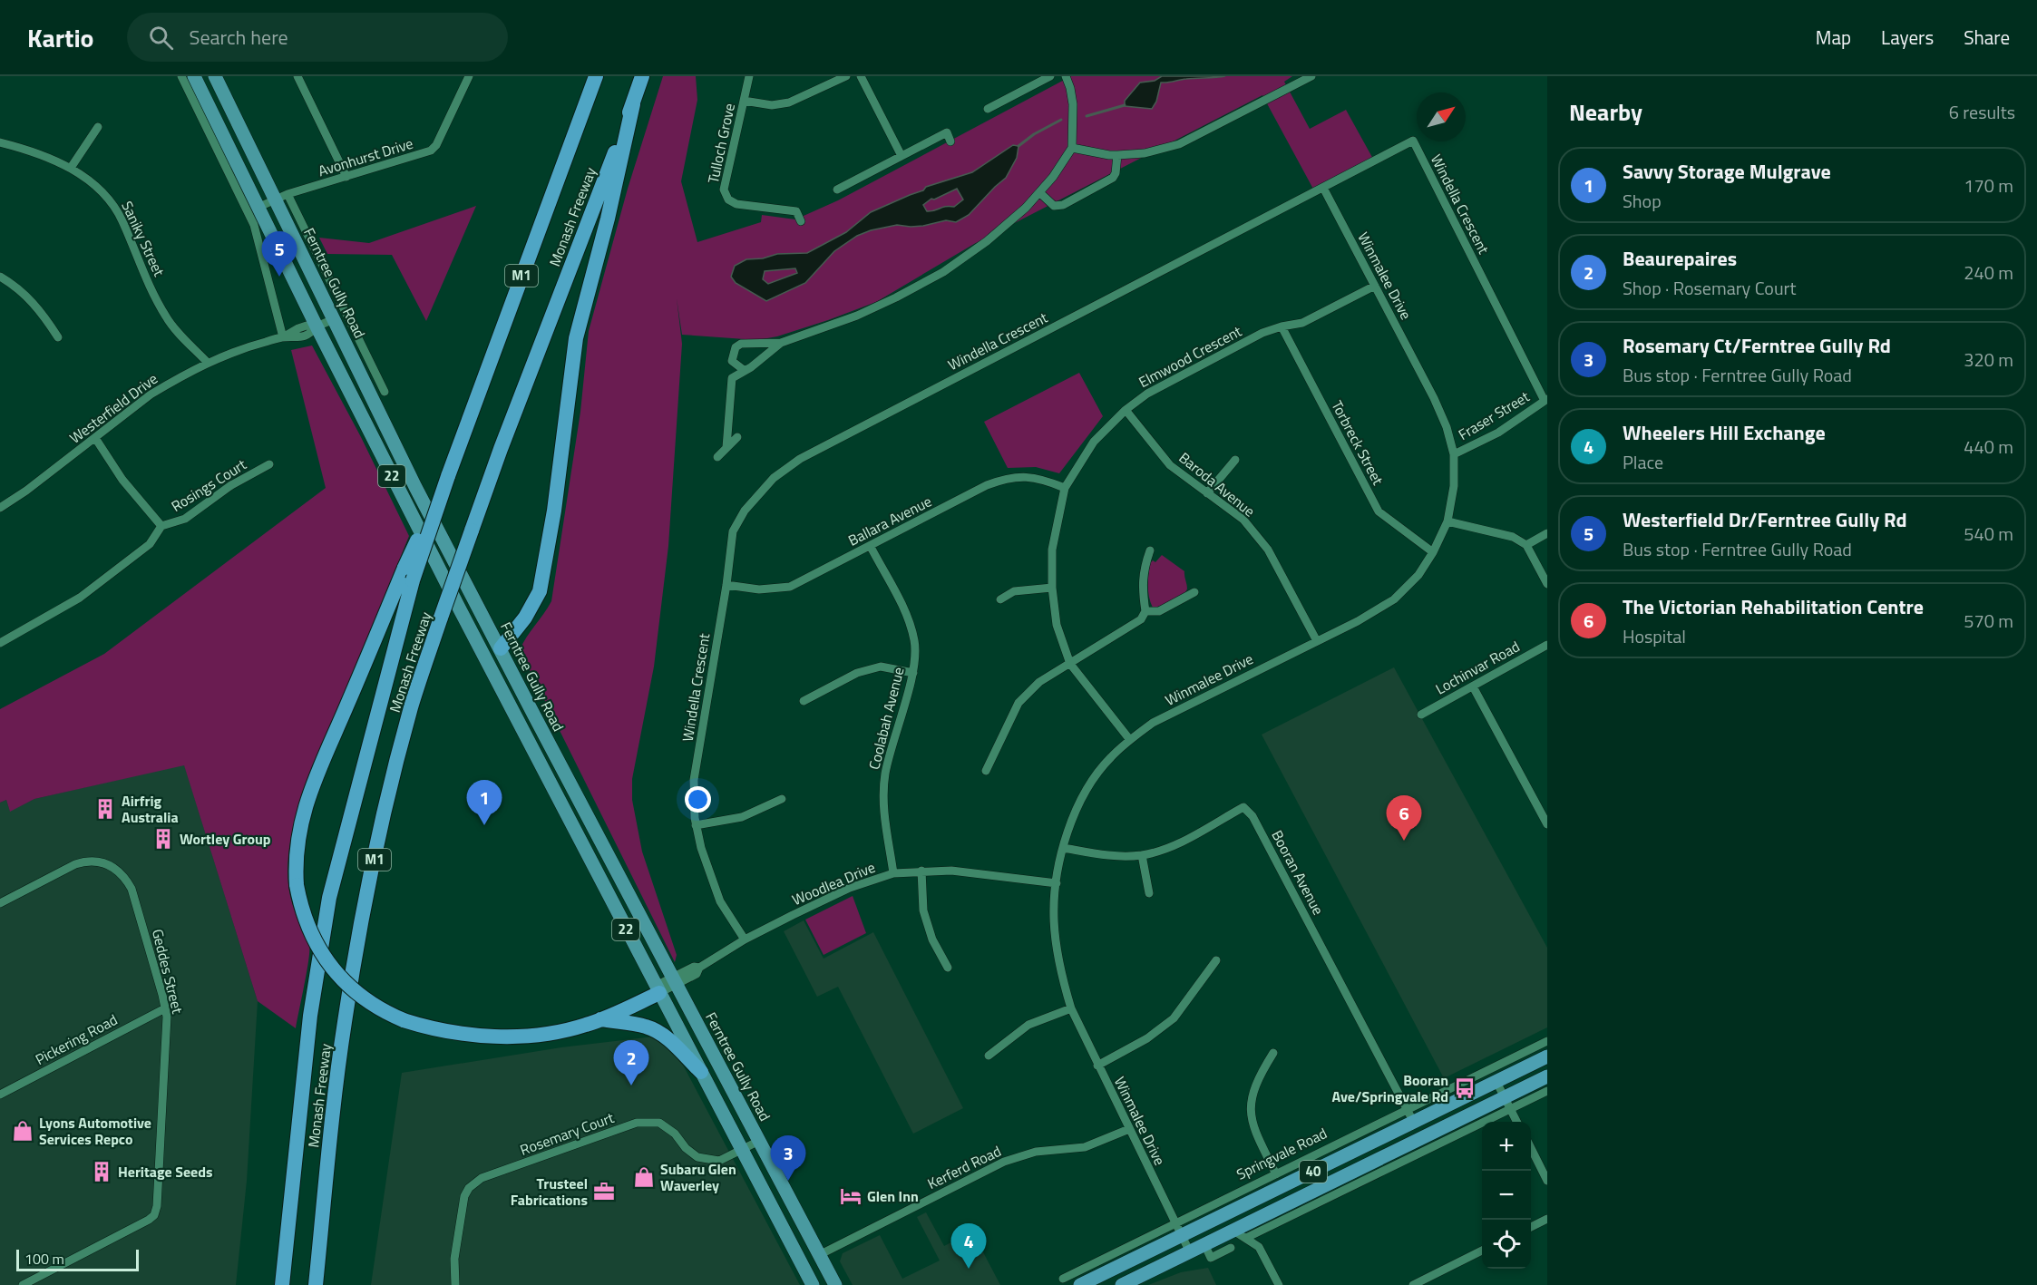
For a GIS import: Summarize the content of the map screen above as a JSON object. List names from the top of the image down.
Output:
{
  "streets": {
    "highway": [
      "Monash Freeway",
      "M1",
      "Springvale Road",
      "40"
    ],
    "main road": ["Ferntree Gully Road", "22"],
    "street": [
      "Tulloch Grove",
      "Avonhurst Drive",
      "Windella Crescent",
      "Saniky Street",
      "Winmalee Drive",
      "Elmwood Crescent",
      "Westerfield Drive",
      "Fraser Street",
      "Torbreck Street",
      "Baroda Avenue",
      "Rosings Court",
      "Ballara Avenue",
      "Lochinvar Road",
      "Coolabah Avenue",
      "Booran Avenue",
      "Woodlea Drive",
      "Geddes Street",
      "Pickering Road",
      "Rosemary Court",
      "Kerferd Road"
    ]
  },
  "crossings": [
    ["Avonhurst Drive", "Ferntree Gully Road"],
    ["Avonhurst Drive", "22"],
    ["Windella Crescent", "Winmalee Drive"],
    ["Windella Crescent", "Fraser Street"],
    ["Windella Crescent", "Ballara Avenue"],
    ["Windella Crescent", "Woodlea Drive"],
    ["Saniky Street", "Westerfield Drive"],
    ["Winmalee Drive", "Elmwood Crescent"],
    ["Winmalee Drive", "Fraser Street"],
    ["Winmalee Drive", "Torbreck Street"],
    ["Winmalee Drive", "Baroda Avenue"],
    ["Winmalee Drive", "Booran Avenue"],
    ["Winmalee Drive", "Woodlea Drive"],
    ["Winmalee Drive", "Springvale Road"],
    ["Winmalee Drive", "Kerferd Road"],
    ["Winmalee Drive", "40"],
    ["Ferntree Gully Road", "Westerfield Drive"],
    ["Ferntree Gully Road", "Woodlea Drive"],
    ["Ferntree Gully Road", "Rosemary Court"],
    ["Ferntree Gully Road", "Kerferd Road"],
    ["Elmwood Crescent", "Torbreck Street"],
    ["Elmwood Crescent", "Baroda Avenue"],
    ["Elmwood Crescent", "Ballara Avenue"],
    ["Westerfield Drive", "22"],
    ["22", "Woodlea Drive"],
    ["22", "Rosemary Court"],
    ["Ballara Avenue", "Coolabah Avenue"],
    ["Coolabah Avenue", "Woodlea Drive"],
    ["Booran Avenue", "Springvale Road"],
    ["Geddes Street", "Pickering Road"]
  ],
  "places": {
    "building": ["Airfrig Australia", "Wortley Group", "Heritage Seeds"],
    "bus stop": ["Booran Ave/Springvale Rd"],
    "shop": ["Lyons Automotive Services Repco", "Subaru Glen Waverley"],
    "office": ["Trusteel Fabrications"],
    "hotel": ["Glen Inn"]
  },
  "scale_bar": "100 m",
  "north": "top right",
  "page": {
    "header": "Kartio",
    "search": "Search here",
    "nav": ["Map", "Layers", "Share"],
    "heading": ["Nearby", "6 results"],
    "list": [
      {
        "mark": "1",
        "name": "Savvy Storage Mulgrave",
        "note": "Shop",
        "value": "170 m"
      },
      {
        "mark": "2",
        "name": "Beaurepaires",
        "note": "Shop · Rosemary Court",
        "value": "240 m"
      },
      {
        "mark": "3",
        "name": "Rosemary Ct/Ferntree Gully Rd",
        "note": "Bus stop · Ferntree Gully Road",
        "value": "320 m"
      },
      {
        "mark": "4",
        "name": "Wheelers Hill Exchange",
        "note": "Place",
        "value": "440 m"
      },
      {
        "mark": "5",
        "name": "Westerfield Dr/Ferntree Gully Rd",
        "note": "Bus stop · Ferntree Gully Road",
        "value": "540 m"
      },
      {
        "mark": "6",
        "name": "The Victorian Rehabilitation Centre",
        "note": "Hospital",
        "value": "570 m"
      }
    ],
    "pins": [
      "5",
      "1",
      "6",
      "2",
      "3",
      "4"
    ],
    "map_buttons": ["+", "−"],
    "scale": "100 m"
  }
}
